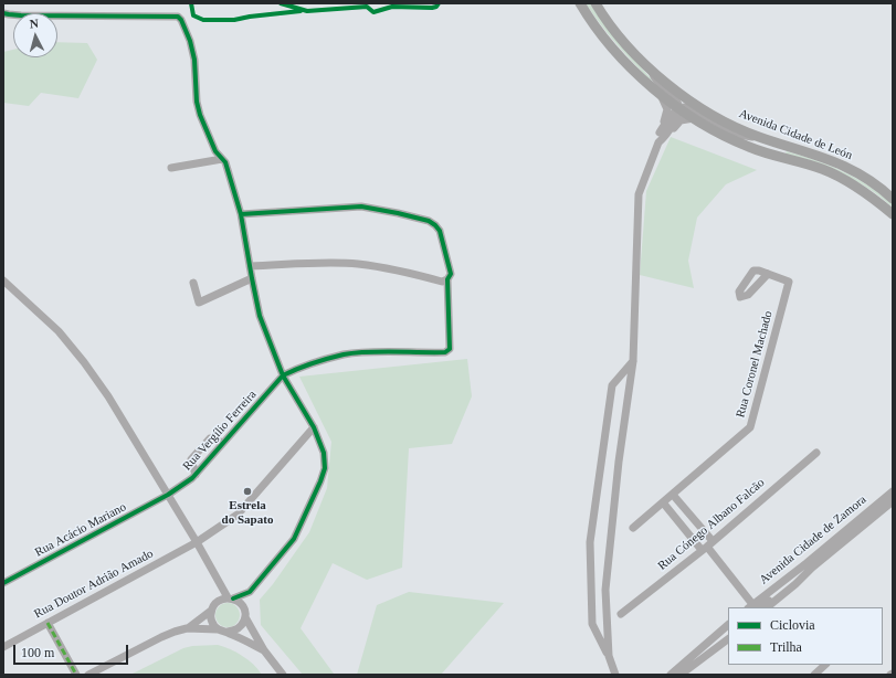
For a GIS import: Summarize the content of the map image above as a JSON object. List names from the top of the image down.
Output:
{
  "streets": {
    "main road": ["Avenida Cidade de León"],
    "street": [
      "Rua Coronel Machado",
      "Rua Vergílio Ferreira",
      "Rua Cónego Albano Falcão",
      "Rua Acácio Mariano",
      "Avenida Cidade de Zamora",
      "Rua Doutor Adrião Amado"
    ]
  },
  "crossings": [
    ["Rua Vergílio Ferreira", "Rua Acácio Mariano"]
  ],
  "places": ["Estrela do Sapato"],
  "legend": ["Ciclovia", "Trilha"],
  "scale_bar": "100 m",
  "north": "top"
}
